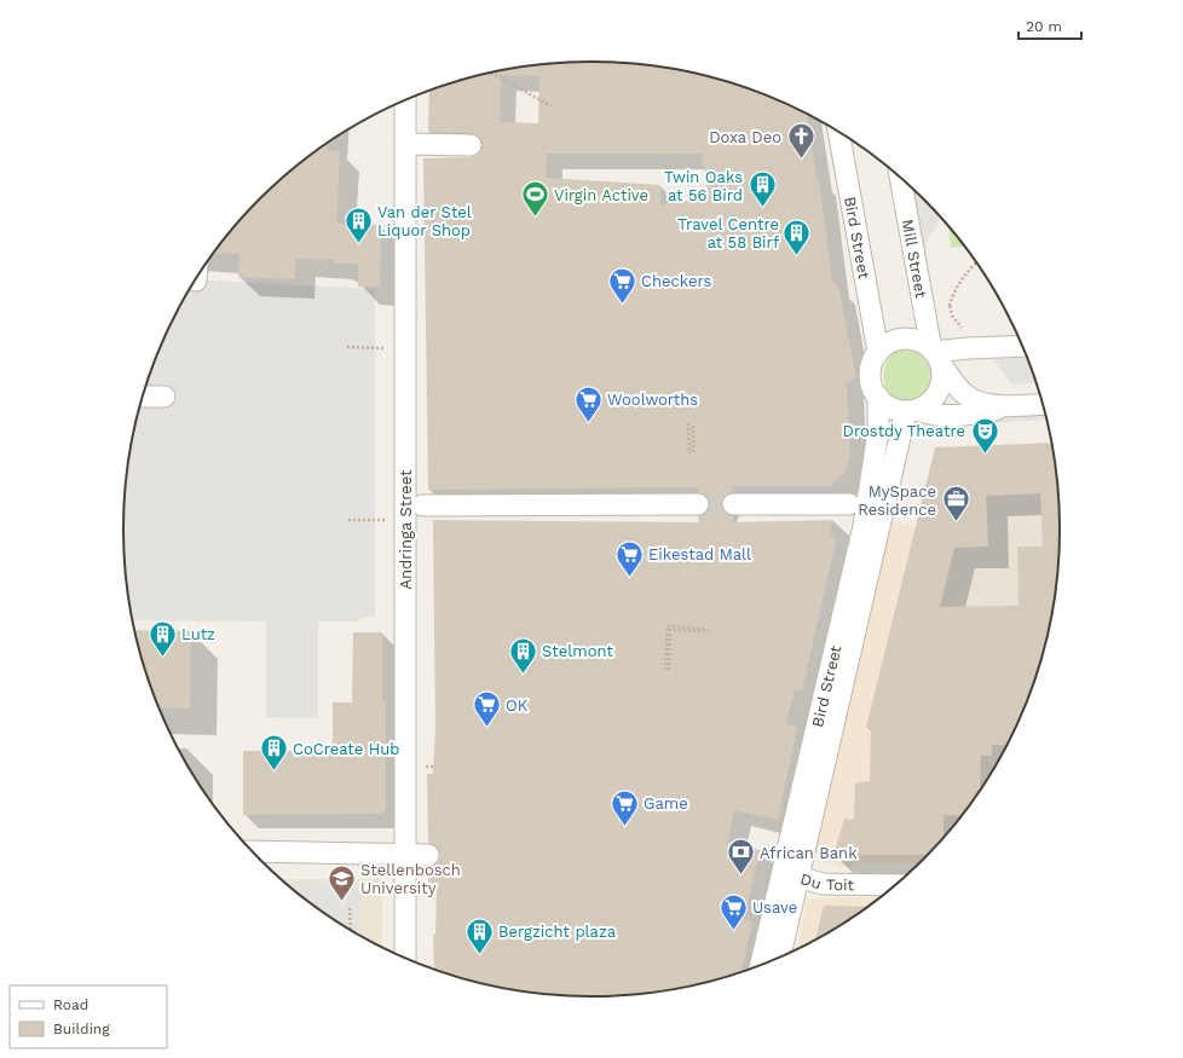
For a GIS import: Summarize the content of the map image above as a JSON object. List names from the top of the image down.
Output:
{
  "streets": {
    "street": [
      "Bird Street",
      "Mill Street",
      "Andringa Street",
      "Du Toit"
    ]
  },
  "crossings": [
    ["Bird Street", "Mill Street"],
    ["Bird Street", "Du Toit"]
  ],
  "places": {
    "church": ["Doxa Deo"],
    "building": [
      "Twin Oaks at 56 Bird",
      "Van der Stel Liquor Shop",
      "Travel Centre at 58 Birf",
      "Lutz",
      "Stelmont",
      "CoCreate Hub",
      "Bergzicht plaza"
    ],
    "sports": ["Virgin Active"],
    "supermarket": [
      "Checkers",
      "Woolworths",
      "Eikestad Mall",
      "OK",
      "Game",
      "Usave"
    ],
    "theatre": ["Drostdy Theatre"],
    "office": ["MySpace Residence"],
    "bank": ["African Bank"],
    "school or university": ["Stellenbosch University"]
  },
  "legend": ["Road", "Building"],
  "scale_bar": "20 m"
}
